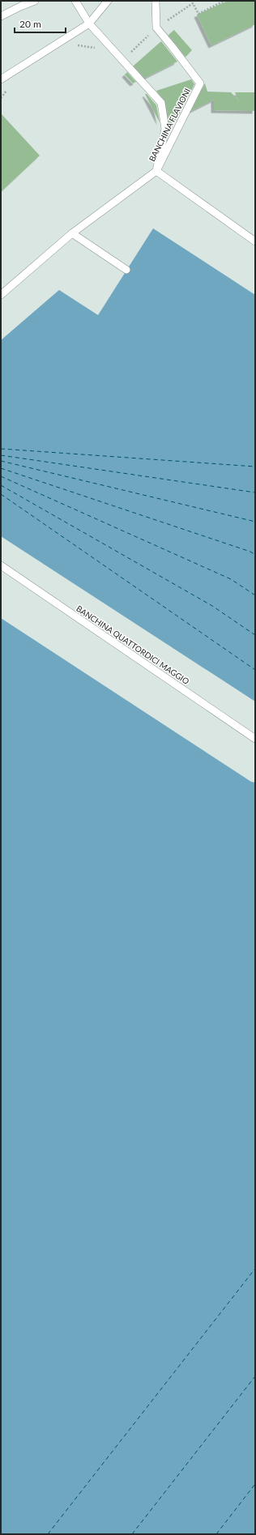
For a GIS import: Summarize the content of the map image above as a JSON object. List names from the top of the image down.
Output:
{
  "streets": {
    "lane": ["BANCHINA FLAVIONI", "BANCHINA QUATTORDICI MAGGIO"]
  },
  "scale_bar": "20 m"
}
